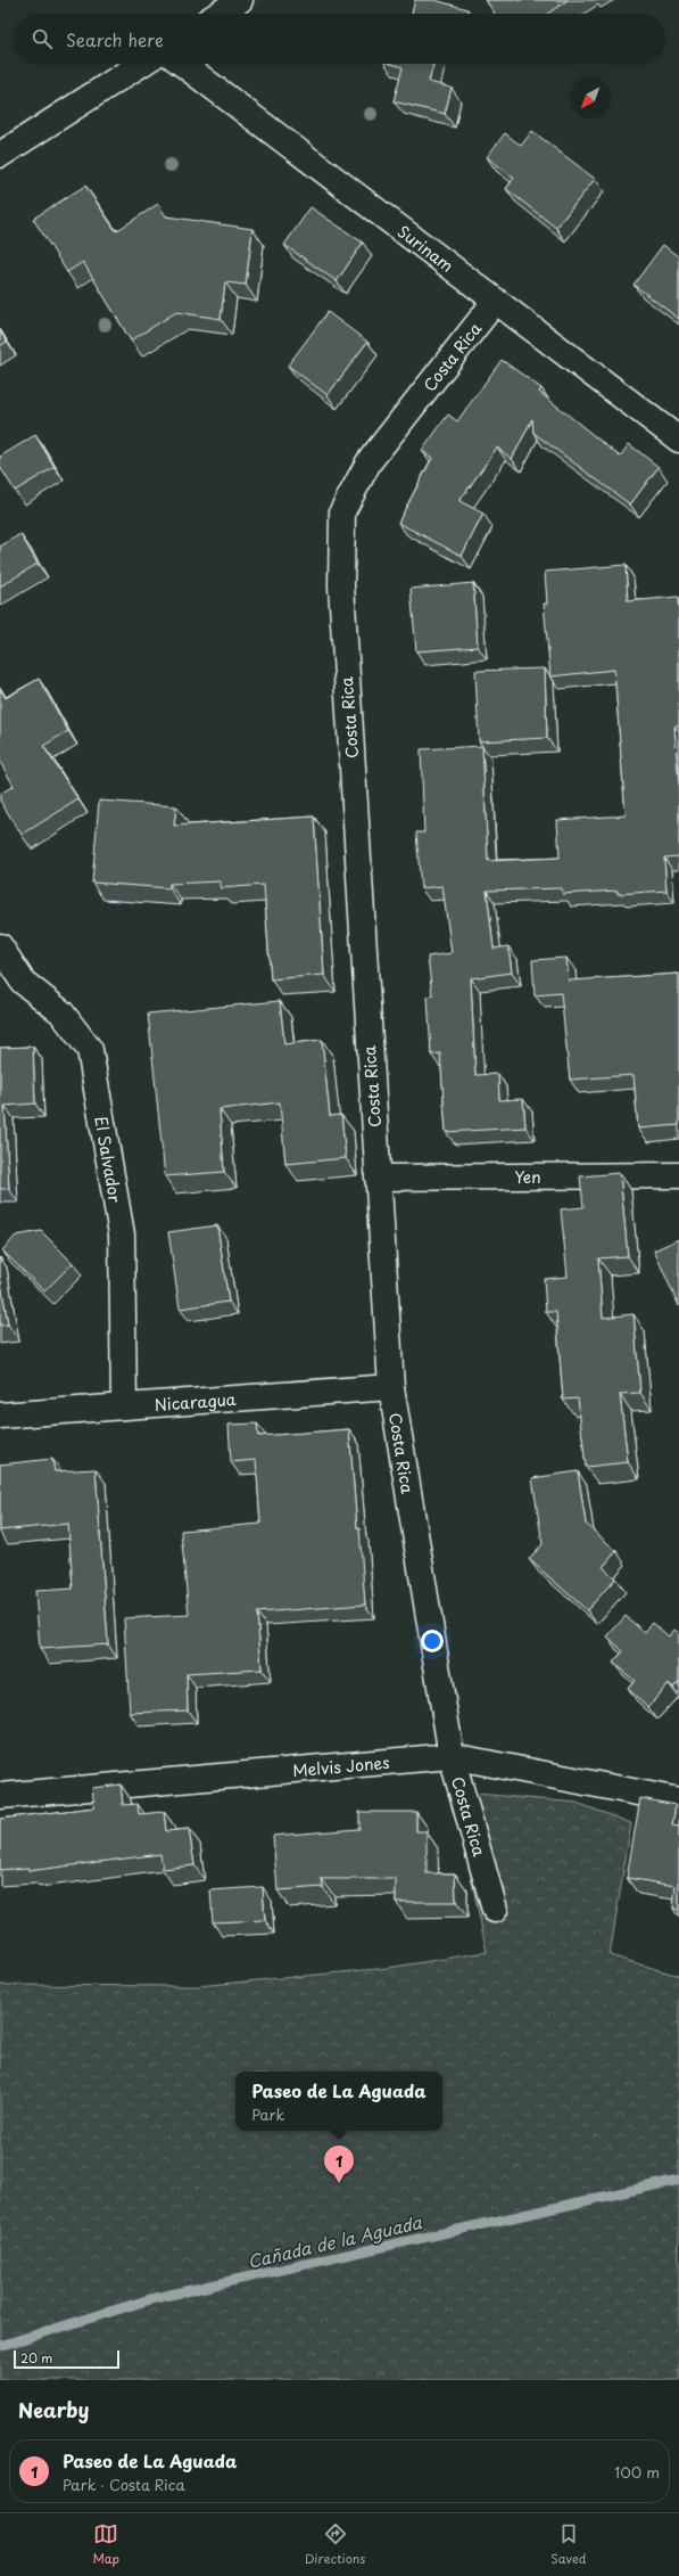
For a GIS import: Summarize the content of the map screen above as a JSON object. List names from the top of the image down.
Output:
{
  "streets": {
    "street": [
      "Surinam",
      "Costa Rica",
      "El Salvador",
      "Yen",
      "Nicaragua",
      "Melvis Jones"
    ]
  },
  "crossings": [
    ["Surinam", "Costa Rica"],
    ["Costa Rica", "Yen"],
    ["Costa Rica", "Nicaragua"],
    ["Costa Rica", "Melvis Jones"],
    ["El Salvador", "Nicaragua"]
  ],
  "water": ["Cañada de la Aguada"],
  "scale_bar": "20 m",
  "north": "bottom left",
  "page": {
    "search": "Search here",
    "popup": ["Paseo de La Aguada", "Park"],
    "pins": "1",
    "scale": "20 m",
    "heading": "Nearby",
    "list": [
      {
        "mark": "1",
        "name": "Paseo de La Aguada",
        "note": "Park · Costa Rica",
        "value": "100 m"
      }
    ],
    "nav": ["Map", "Directions", "Saved"]
  }
}
